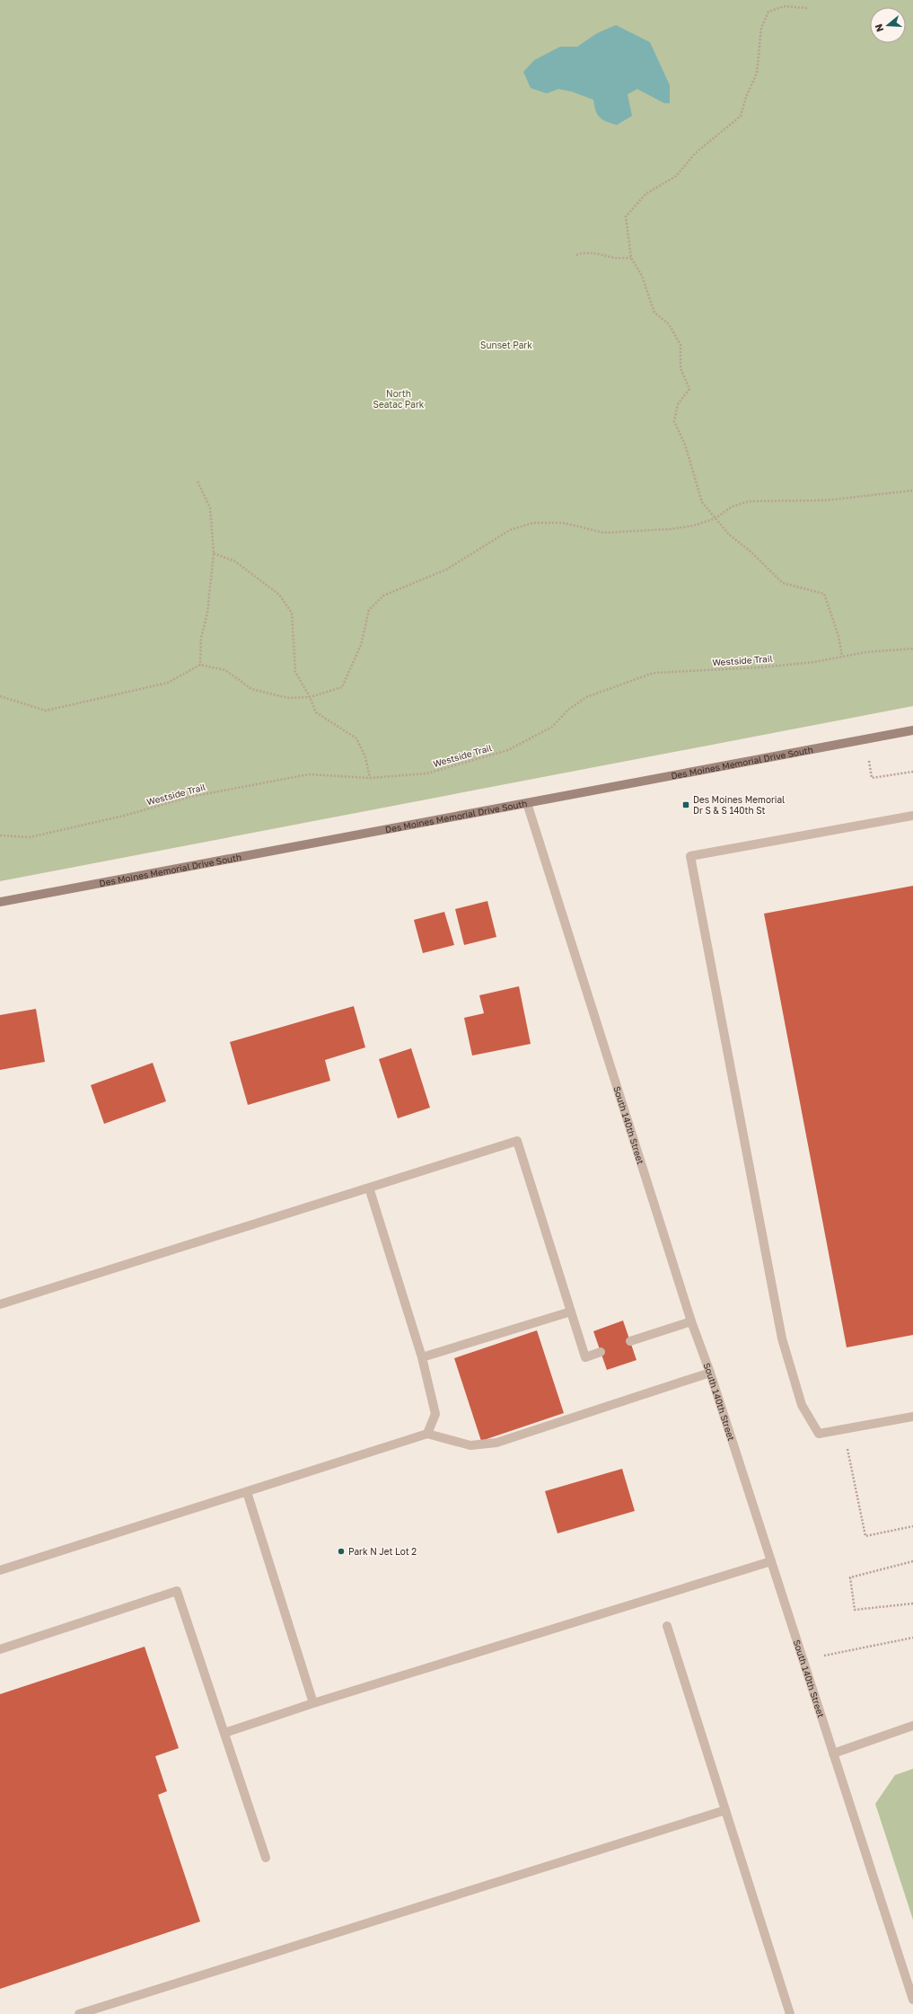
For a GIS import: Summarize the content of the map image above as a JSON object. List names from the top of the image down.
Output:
{
  "streets": {
    "main road": ["Des Moines Memorial Drive South"],
    "street": ["South 140th Street"],
    "path": ["Westside Trail"]
  },
  "crossings": [
    ["Des Moines Memorial Drive South", "South 140th Street"]
  ],
  "parks": ["Sunset Park", "North Seatac Park"],
  "places": {
    "transit": ["Des Moines Memorial Dr S & S 140th St"],
    "other": ["Park N Jet Lot 2"]
  },
  "north": "left"
}
